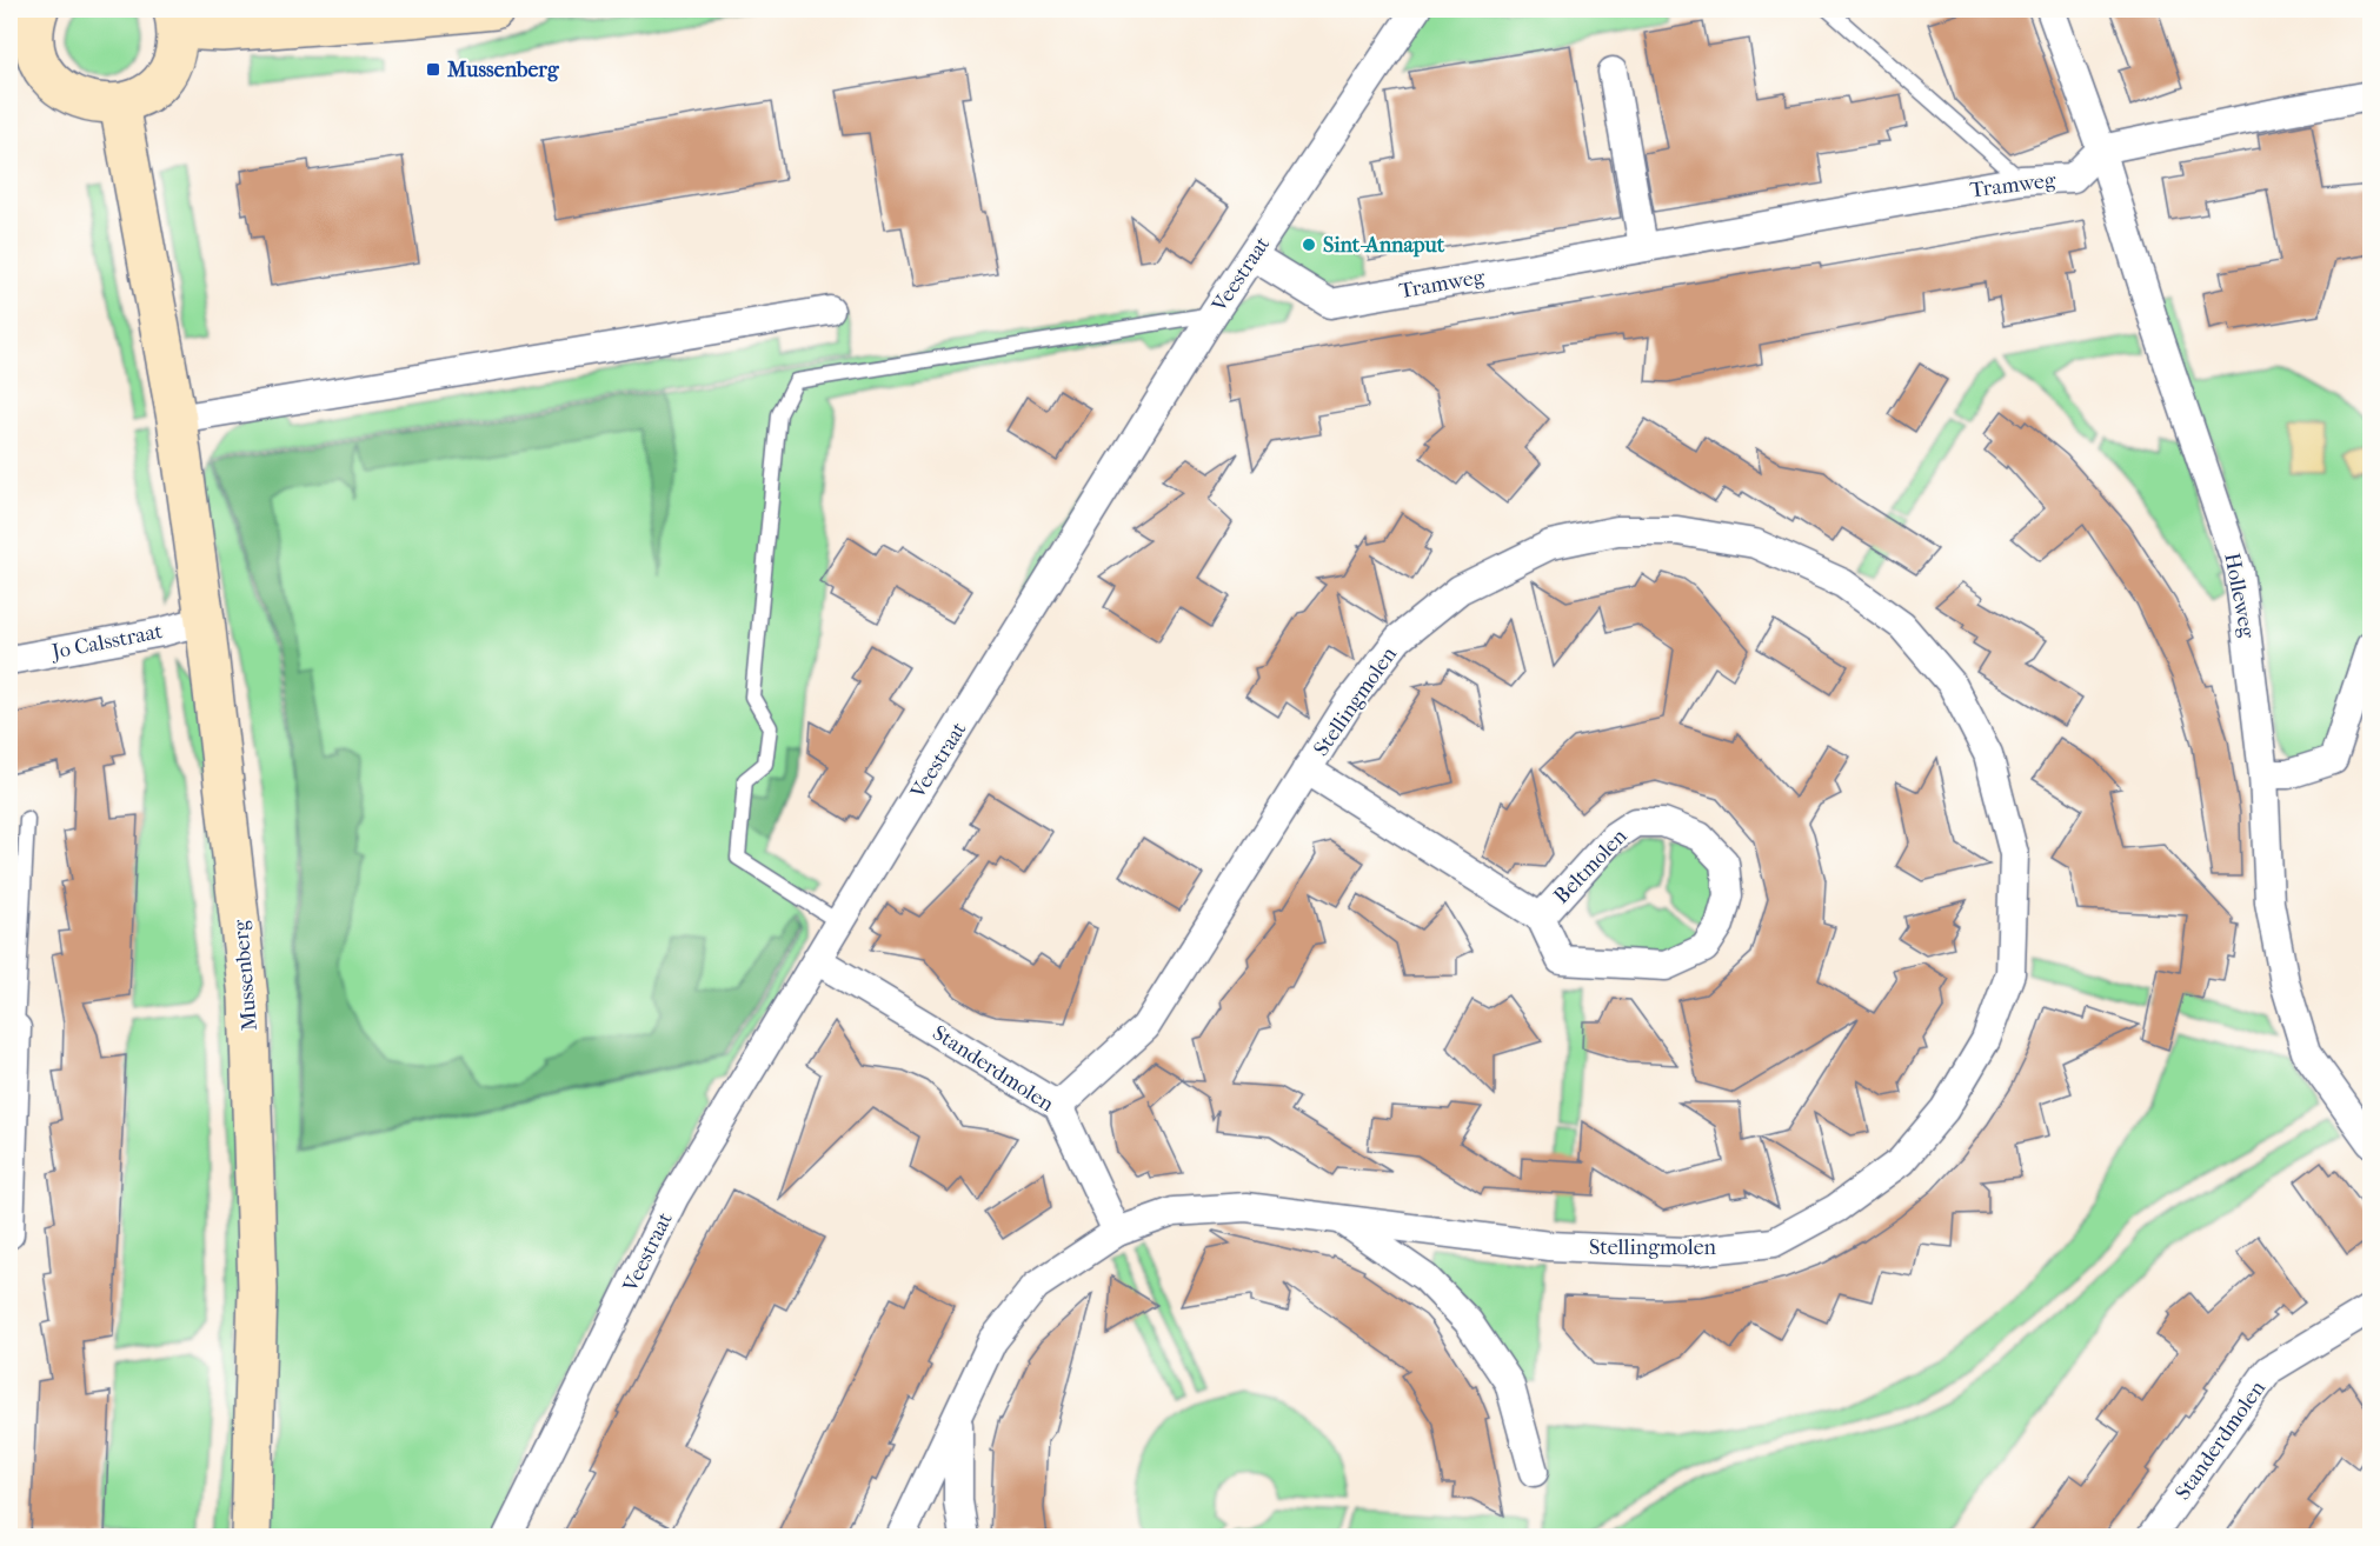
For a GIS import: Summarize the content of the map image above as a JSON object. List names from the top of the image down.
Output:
{
  "streets": {
    "street": [
      "Tramweg",
      "Veestraat",
      "Holleweg",
      "Jo Calsstraat",
      "Stellingmolen",
      "Beltmolen",
      "Mussenberg",
      "Standerdmolen"
    ]
  },
  "crossings": [
    ["Tramweg", "Veestraat"],
    ["Tramweg", "Holleweg"],
    ["Veestraat", "Standerdmolen"],
    ["Jo Calsstraat", "Mussenberg"],
    ["Stellingmolen", "Beltmolen"],
    ["Stellingmolen", "Standerdmolen"]
  ],
  "places": {
    "transit": ["Mussenberg"],
    "other": ["Sint-Annaput"]
  }
}
